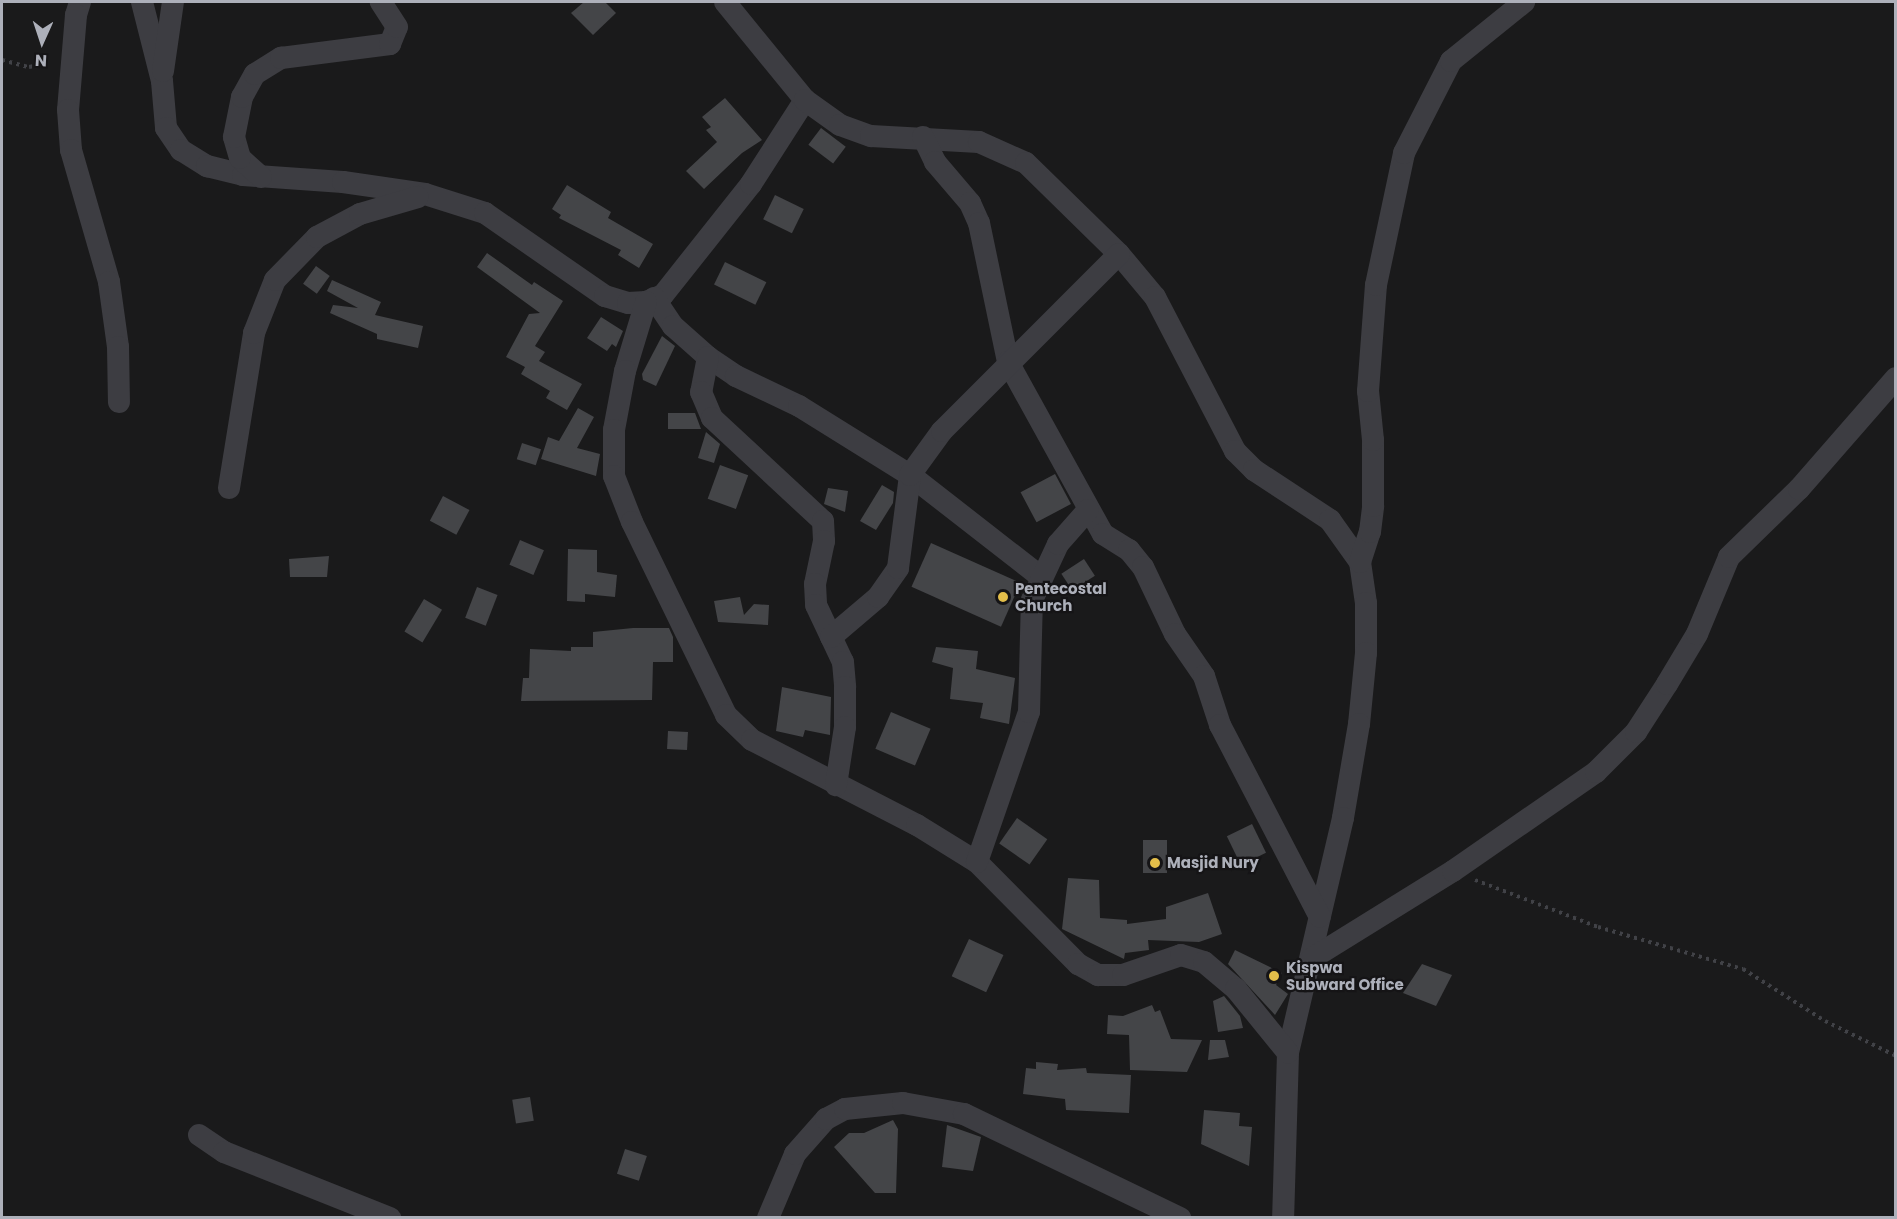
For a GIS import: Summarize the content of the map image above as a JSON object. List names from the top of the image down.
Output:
{
  "places": ["Pentecostal Church", "Masjid Nury", "Kispwa Subward Office"],
  "north": "bottom"
}
